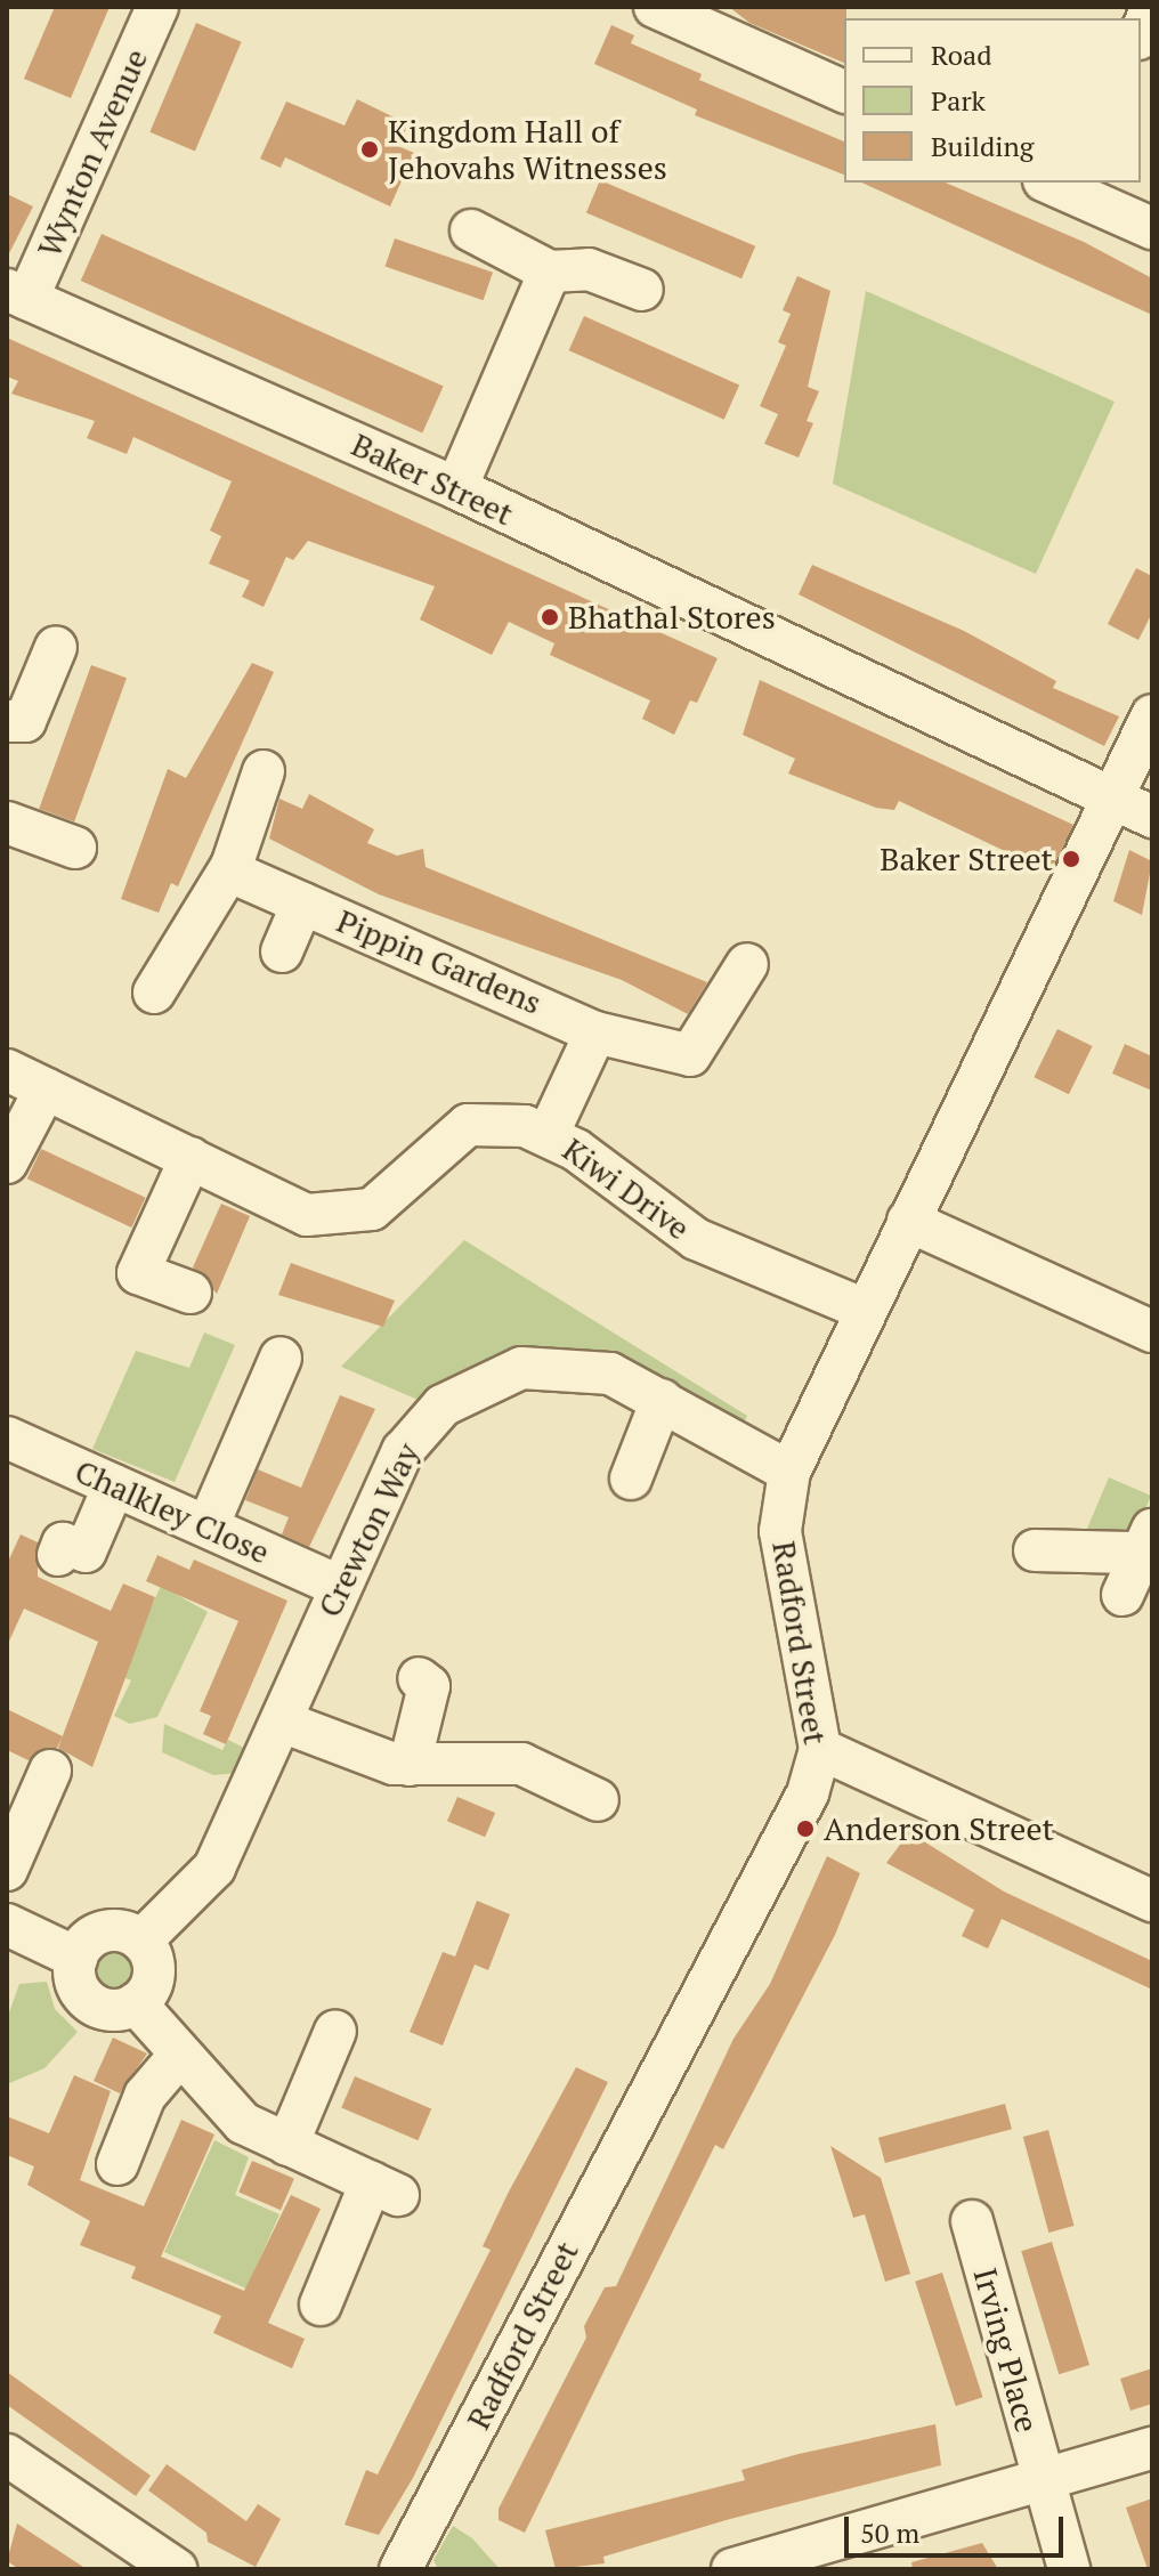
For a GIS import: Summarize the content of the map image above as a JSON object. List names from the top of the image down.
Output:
{
  "streets": {
    "street": [
      "Wynton Avenue",
      "Baker Street",
      "Pippin Gardens",
      "Kiwi Drive",
      "Chalkley Close",
      "Crewton Way",
      "Radford Street",
      "Irving Place"
    ]
  },
  "crossings": [
    ["Wynton Avenue", "Baker Street"],
    ["Baker Street", "Radford Street"],
    ["Kiwi Drive", "Radford Street"],
    ["Chalkley Close", "Crewton Way"],
    ["Crewton Way", "Radford Street"]
  ],
  "places": [
    "Kingdom Hall of Jehovahs Witnesses",
    "Bhathal Stores",
    "Baker Street",
    "Anderson Street"
  ],
  "legend": ["Road", "Park", "Building"],
  "scale_bar": "50 m"
}
